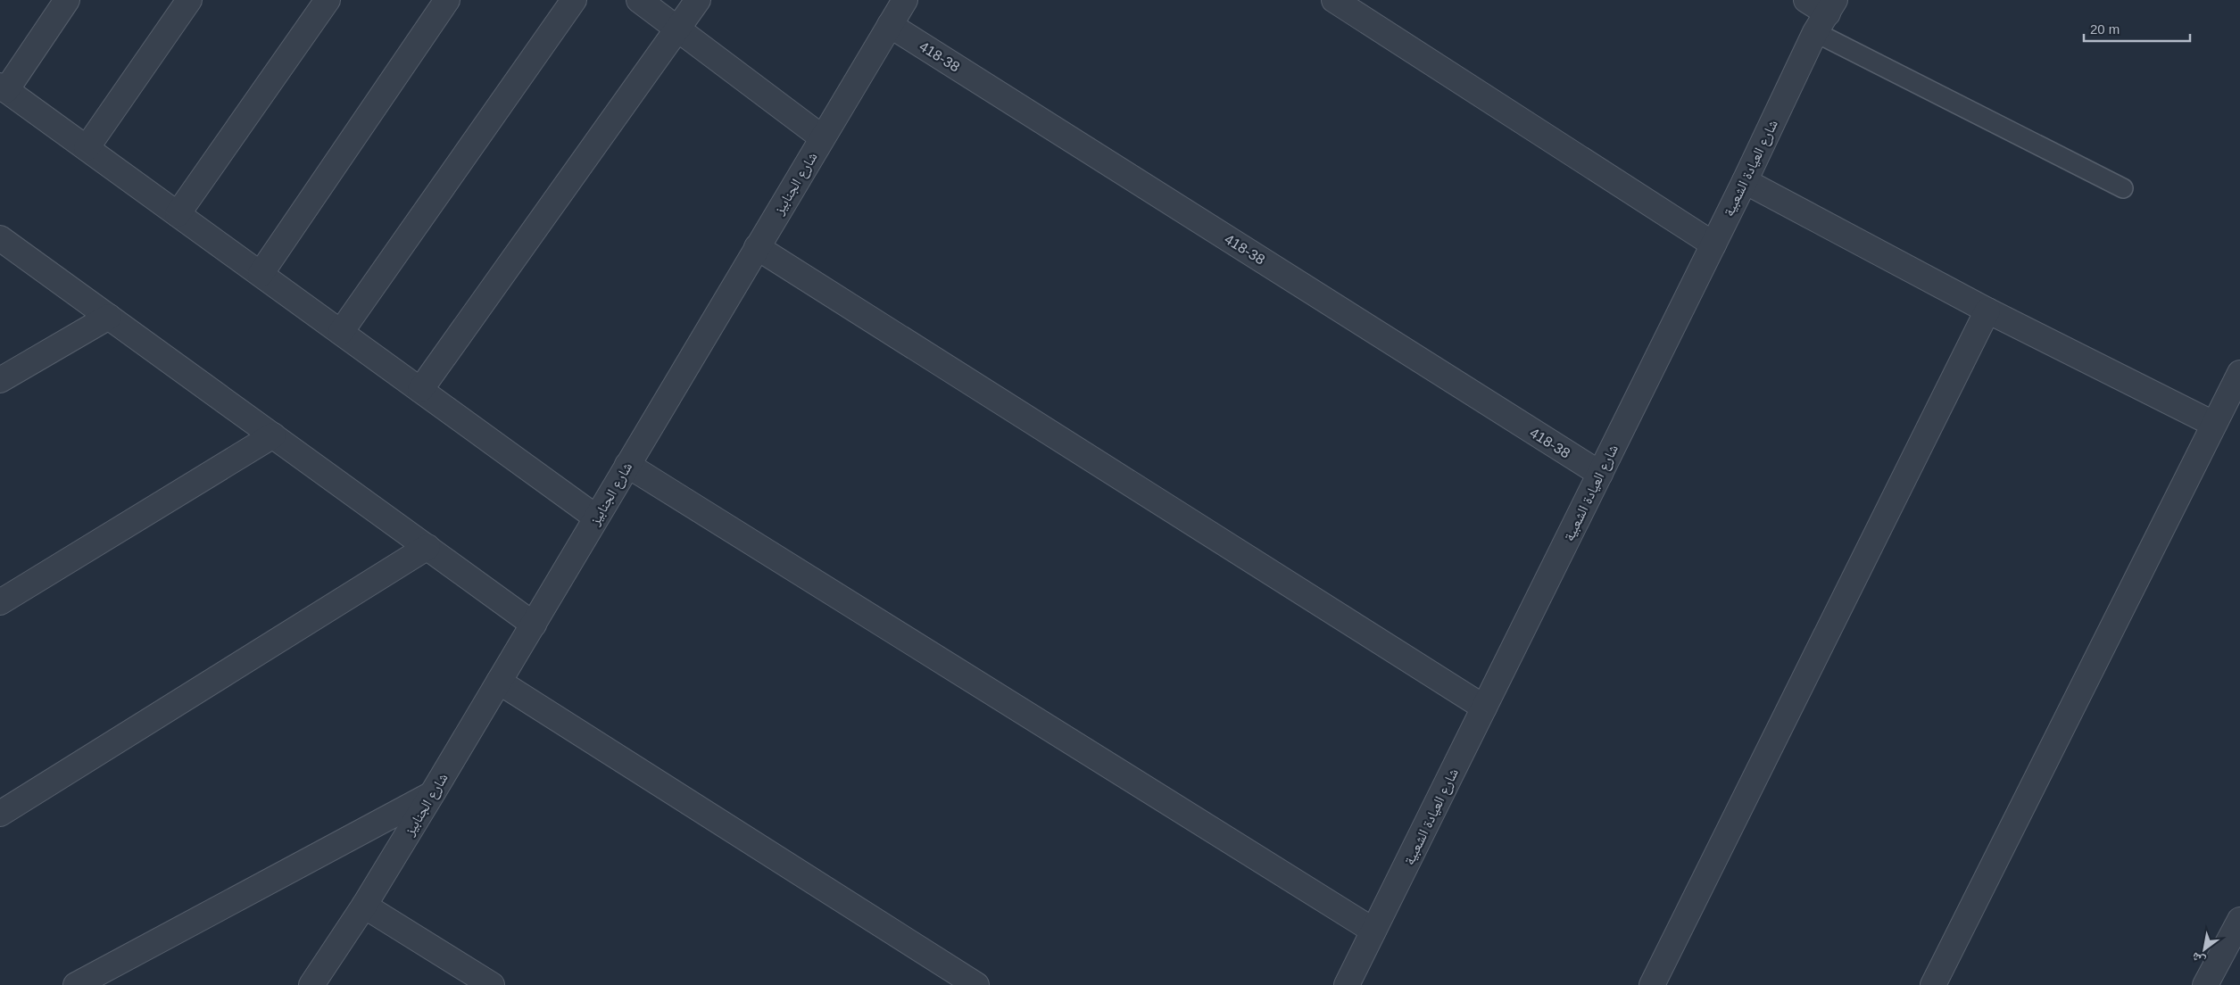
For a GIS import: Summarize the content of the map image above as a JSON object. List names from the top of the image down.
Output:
{
  "streets": {
    "street": ["418-38", "شارع العيادة الشعبية", "شارع الجنابيز"]
  },
  "crossings": [
    ["418-38", "شارع العيادة الشعبية"],
    ["418-38", "شارع الجنابيز"]
  ],
  "scale_bar": "20 m",
  "north": "bottom left"
}
